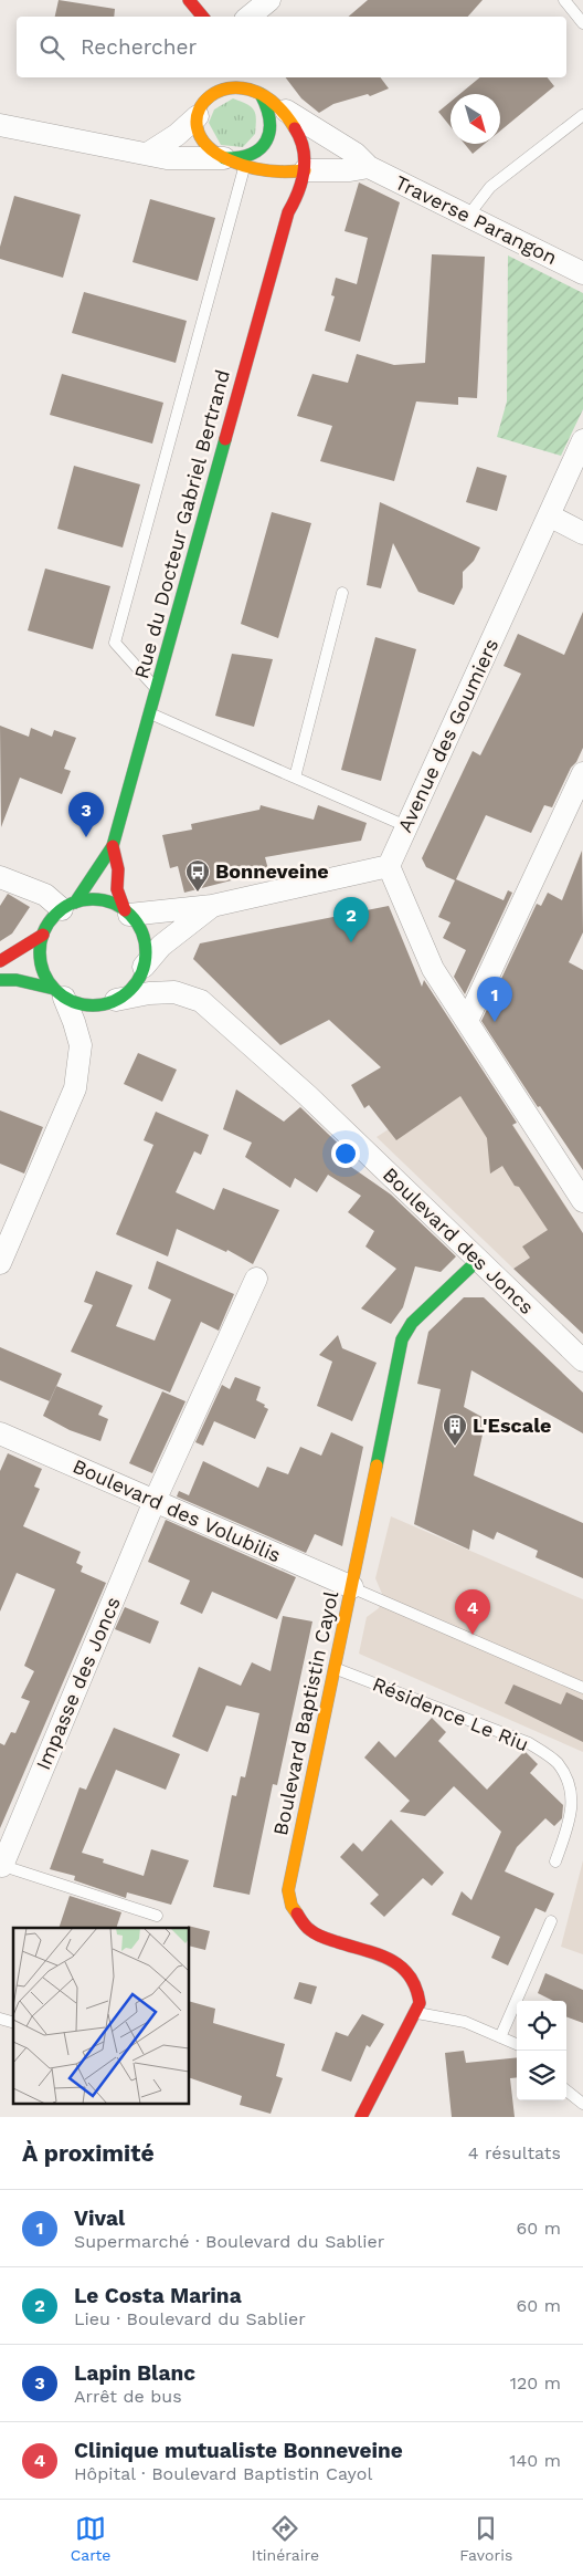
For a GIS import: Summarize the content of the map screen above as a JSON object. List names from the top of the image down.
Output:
{
  "streets": {
    "street": [
      "Traverse Parangon",
      "Rue du Docteur Gabriel Bertrand",
      "Avenue des Goumiers",
      "Boulevard des Joncs",
      "Boulevard des Volubilis",
      "Impasse des Joncs",
      "Boulevard Baptistin Cayol"
    ],
    "lane": ["Résidence Le Riu"]
  },
  "crossings": [
    ["Rue du Docteur Gabriel Bertrand", "Boulevard des Joncs"],
    ["Boulevard des Joncs", "Boulevard Baptistin Cayol"],
    ["Boulevard des Volubilis", "Impasse des Joncs"],
    ["Boulevard des Volubilis", "Boulevard Baptistin Cayol"],
    ["Boulevard Baptistin Cayol", "Résidence Le Riu"]
  ],
  "places": {
    "bus stop": ["Bonneveine"],
    "building": ["L'Escale"]
  },
  "north": "bottom right",
  "page": {
    "search": "Rechercher",
    "pins": [
      "3",
      "2",
      "1",
      "4"
    ],
    "heading": ["À proximité", "4 résultats"],
    "list": [
      {
        "mark": "1",
        "name": "Vival",
        "note": "Supermarché · Boulevard du Sablier",
        "value": "60 m"
      },
      {
        "mark": "2",
        "name": "Le Costa Marina",
        "note": "Lieu · Boulevard du Sablier",
        "value": "60 m"
      },
      {
        "mark": "3",
        "name": "Lapin Blanc",
        "note": "Arrêt de bus",
        "value": "120 m"
      },
      {
        "mark": "4",
        "name": "Clinique mutualiste Bonneveine",
        "note": "Hôpital · Boulevard Baptistin Cayol",
        "value": "140 m"
      }
    ],
    "nav": ["Carte", "Itinéraire", "Favoris"]
  }
}
